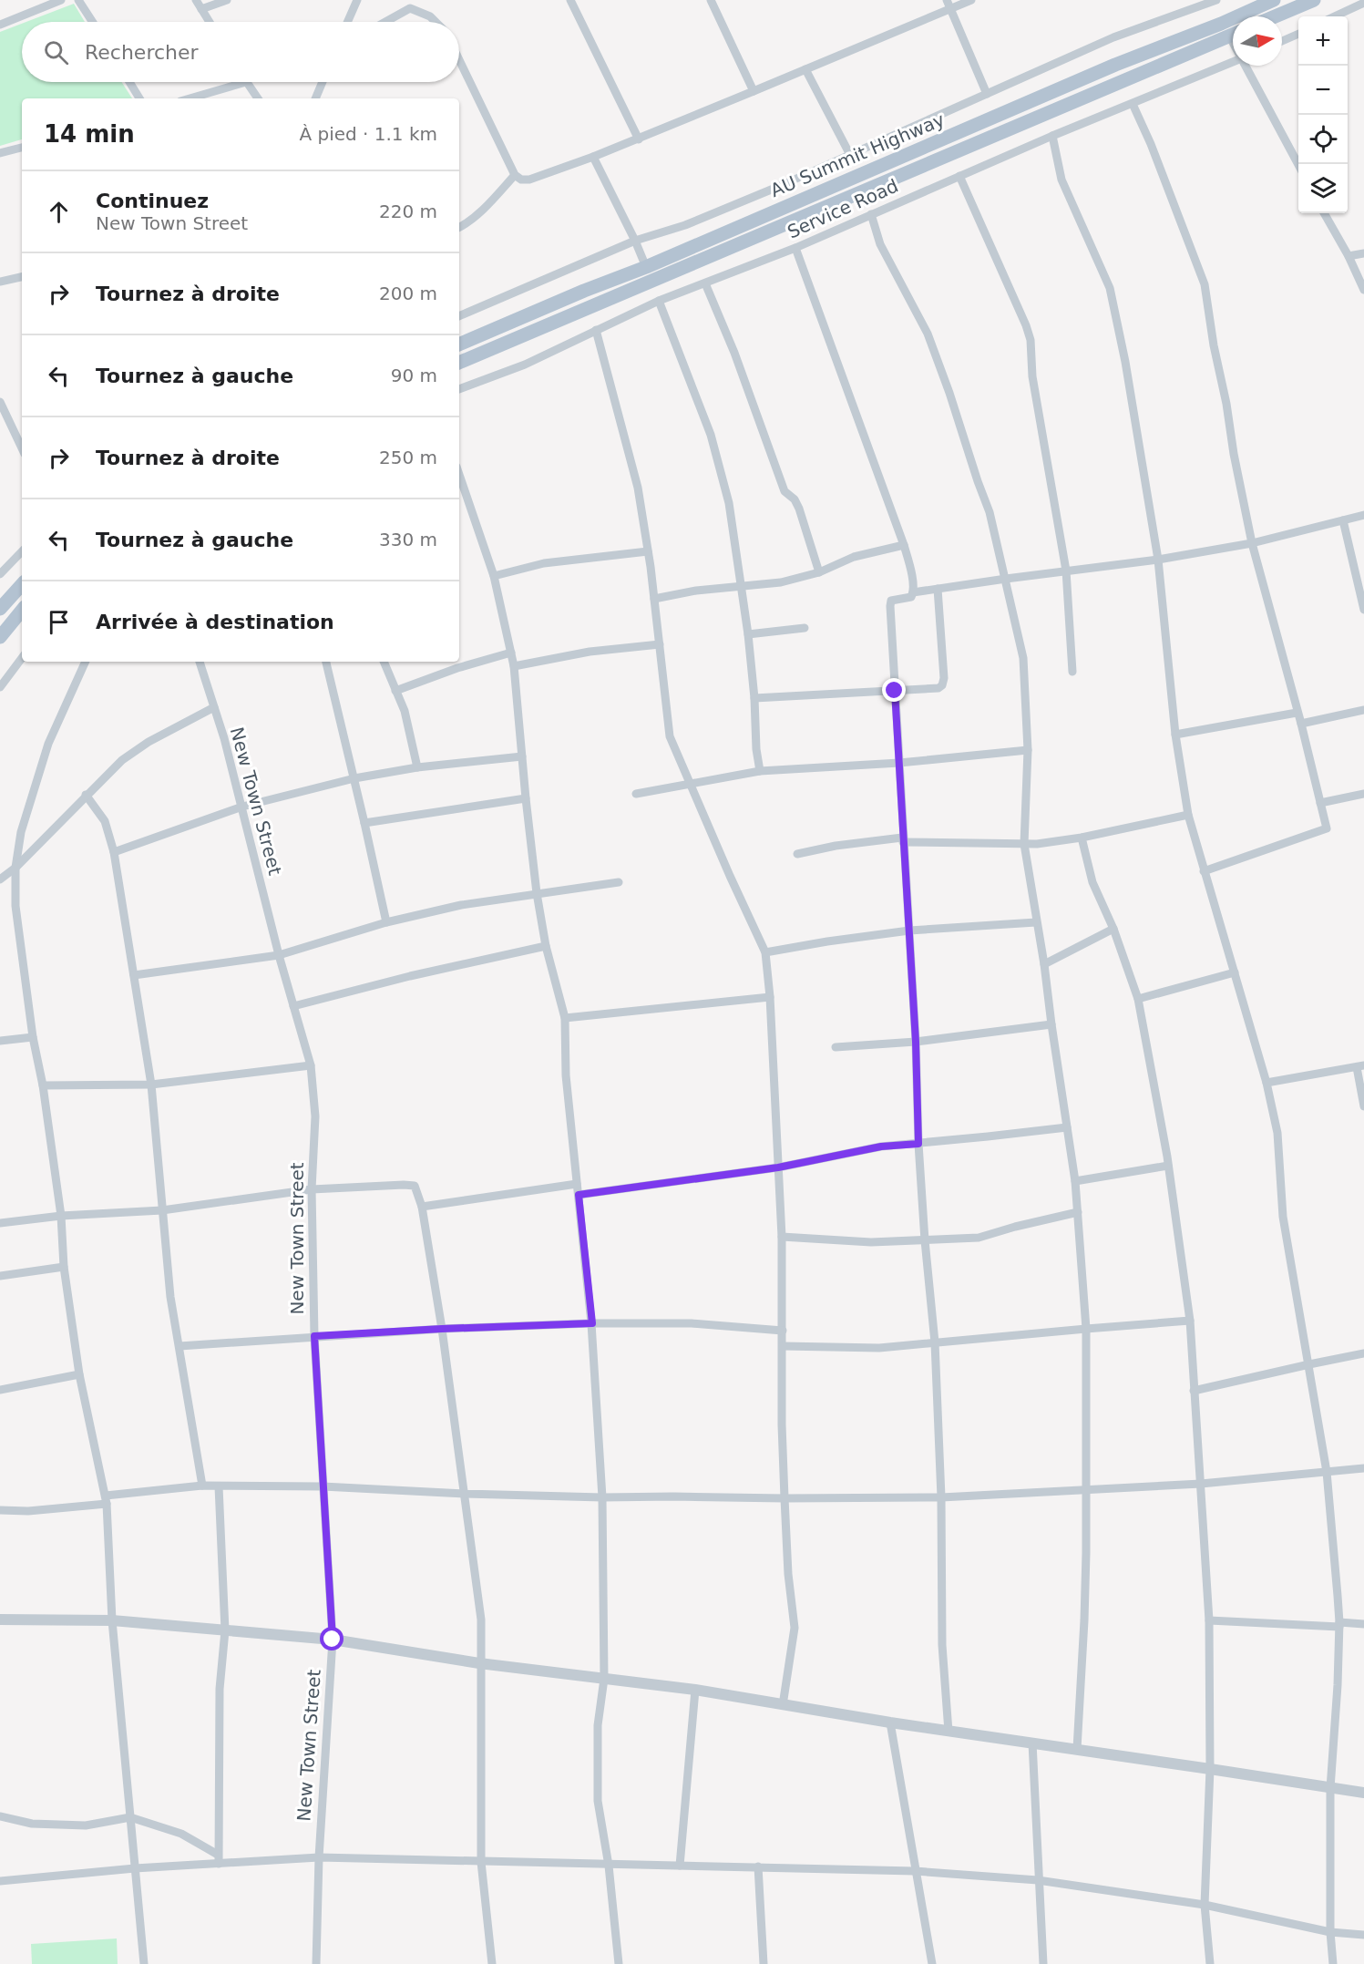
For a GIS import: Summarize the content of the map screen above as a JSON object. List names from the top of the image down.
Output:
{
  "streets": {
    "main road": ["AU Summit Highway"],
    "street": ["Service Road", "New Town Street"]
  },
  "north": "right",
  "page": {
    "map_buttons": ["+", "−"],
    "search": "Rechercher",
    "heading": ["14 min", "À pied · 1.1 km"],
    "list": [
      ["Continuez", "New Town Street", "220 m"],
      ["Tournez à droite", "200 m"],
      ["Tournez à gauche", "90 m"],
      ["Tournez à droite", "250 m"],
      ["Tournez à gauche", "330 m"],
      "Arrivée à destination"
    ]
  }
}
